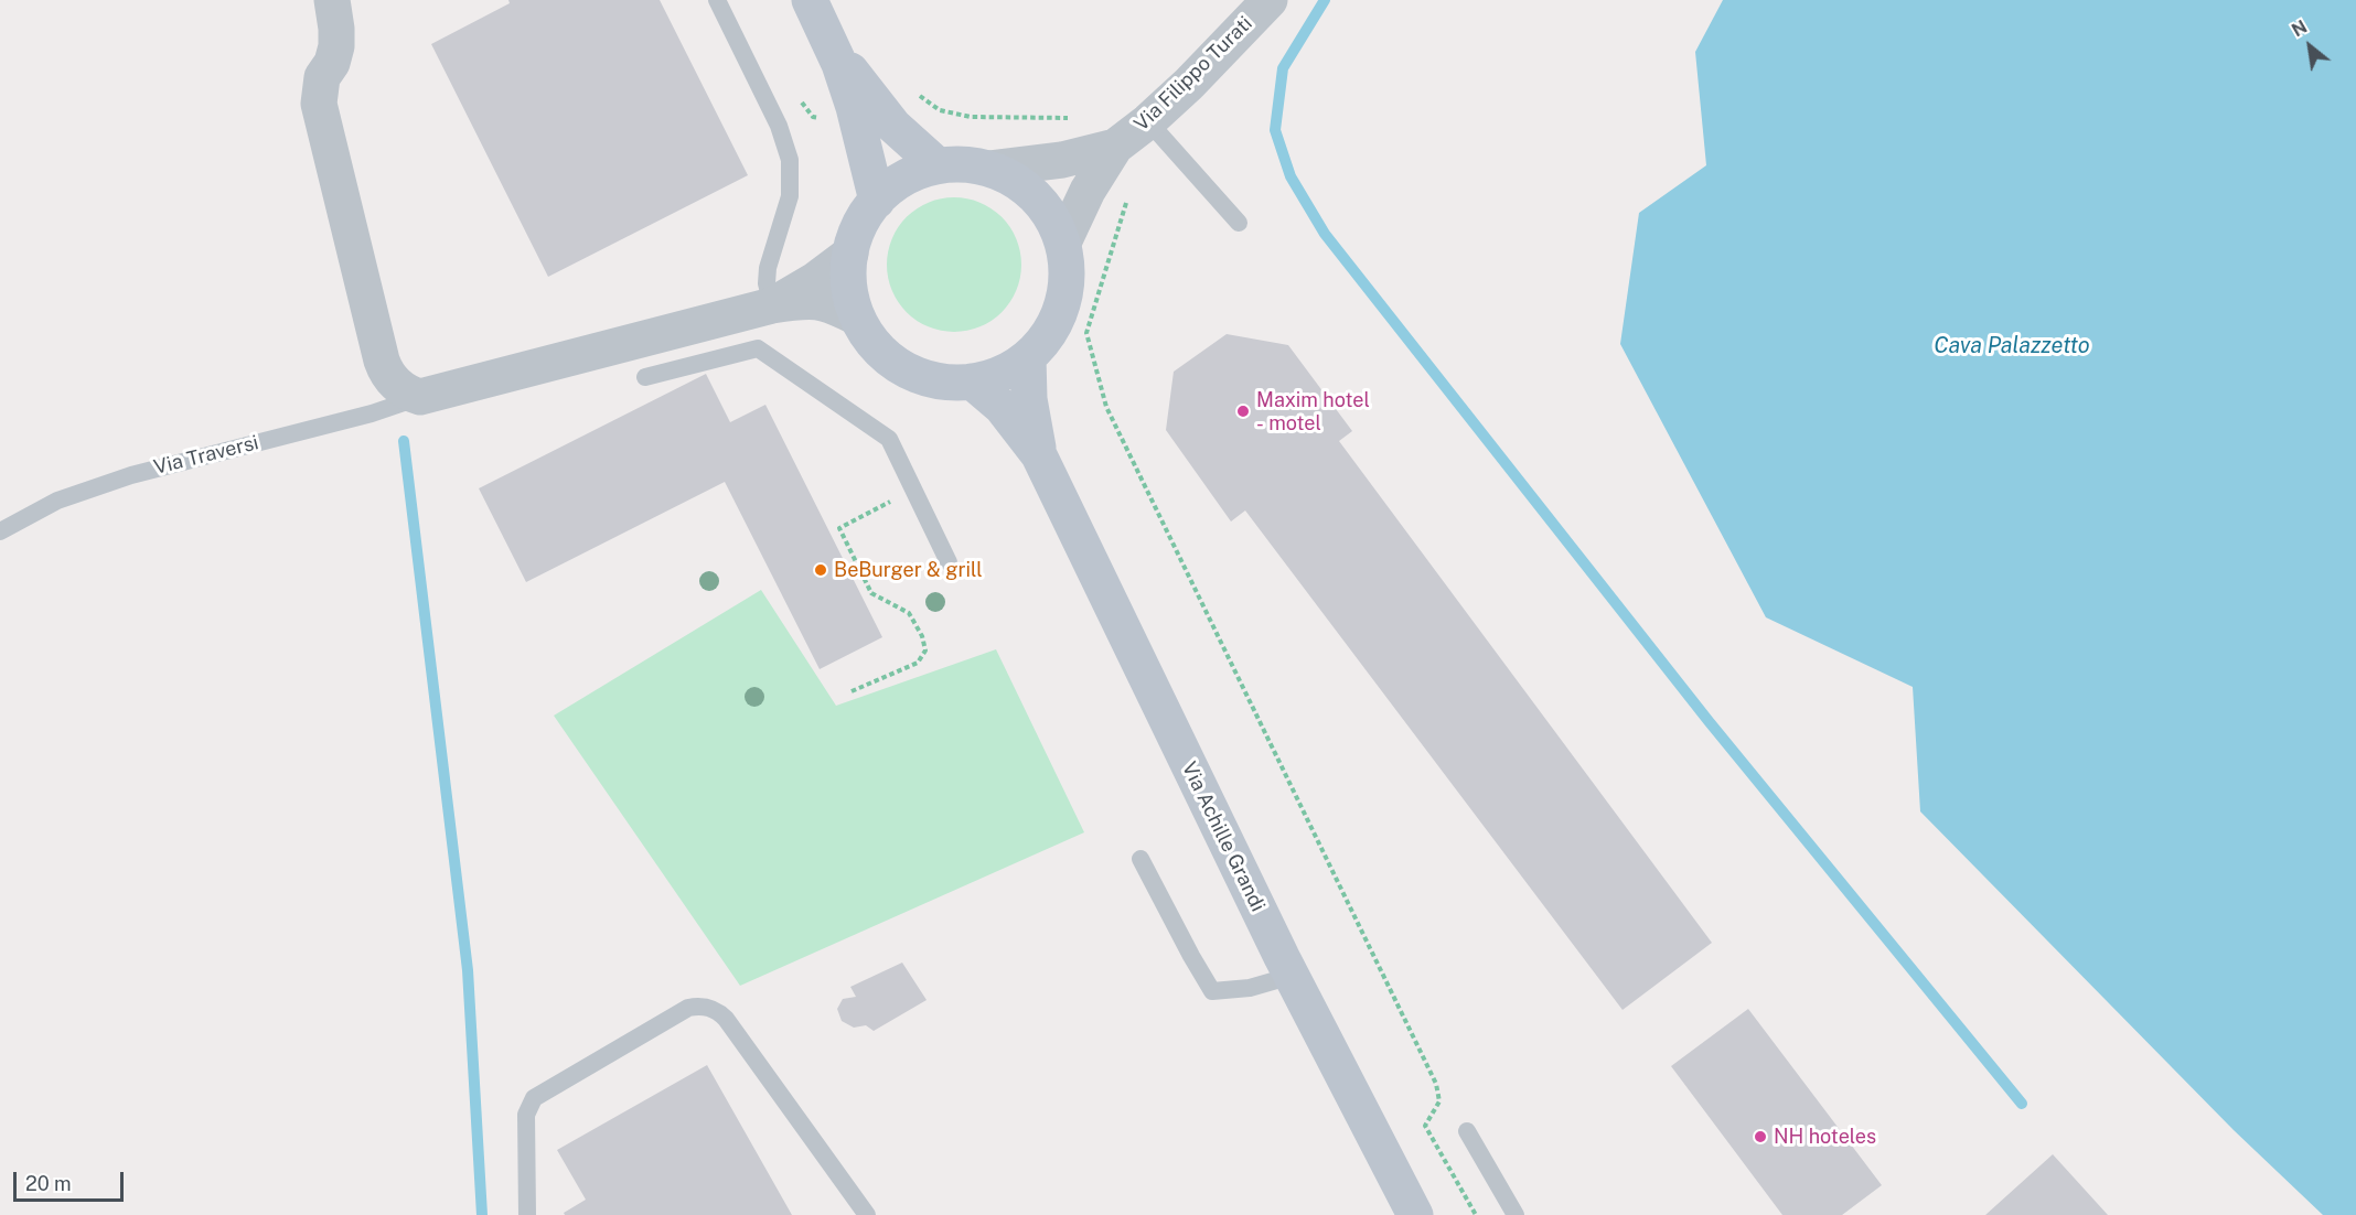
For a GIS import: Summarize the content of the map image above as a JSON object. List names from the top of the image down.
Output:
{
  "streets": {
    "main road": ["Via Achille Grandi"],
    "street": ["Via Filippo Turati", "Via Traversi"]
  },
  "crossings": [
    ["Via Filippo Turati", "Via Achille Grandi"]
  ],
  "water": ["Cava Palazzetto"],
  "places": ["Maxim hotel - motel", "BeBurger & grill", "NH hoteles"],
  "scale_bar": "20 m",
  "north": "top left"
}
